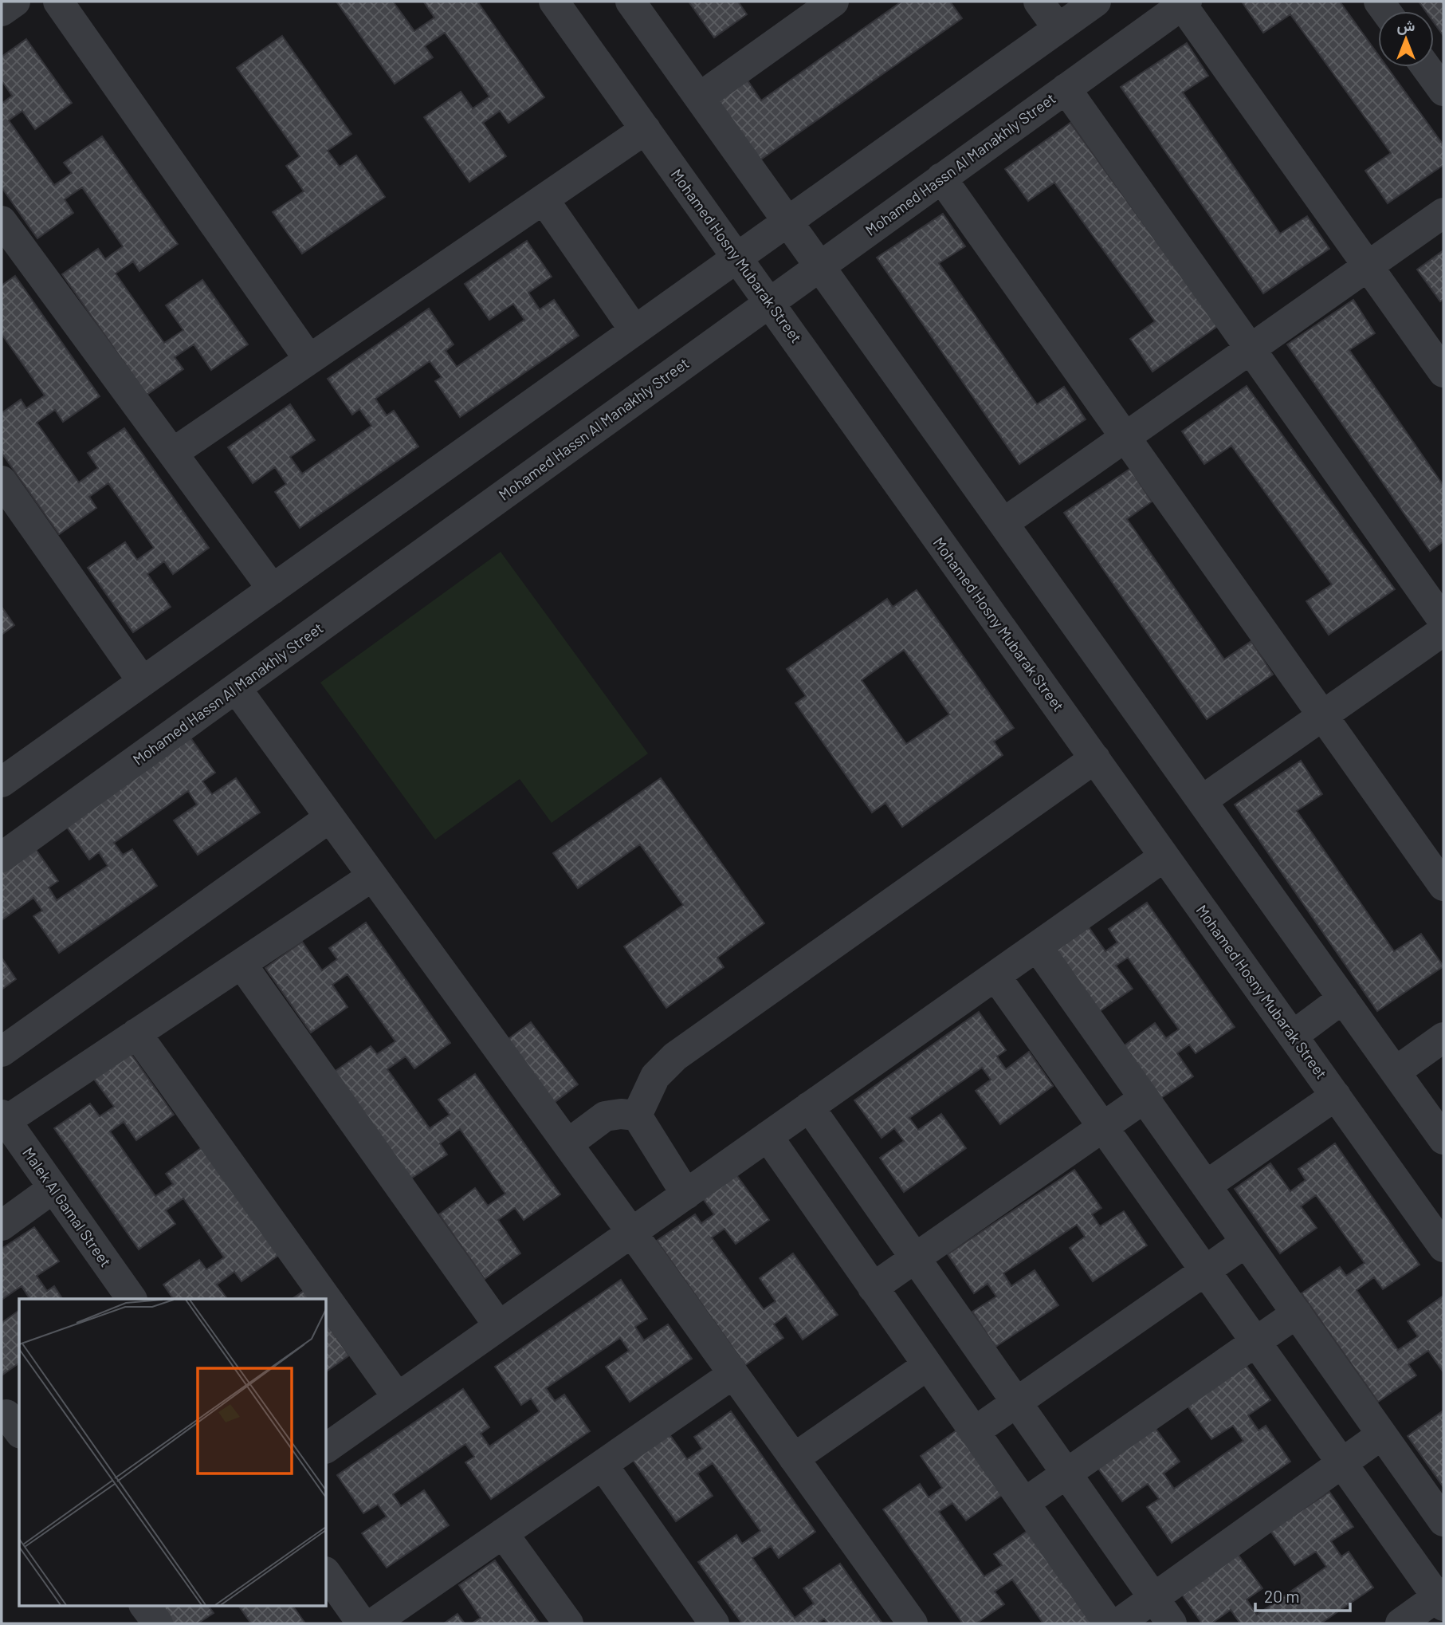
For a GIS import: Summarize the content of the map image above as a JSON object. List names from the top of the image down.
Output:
{
  "streets": {
    "street": ["Mohamed Hassn Al Manakhly Street", "Mohamed Hosny Mubarak Street", "Malek Al Gamal Street"]
  },
  "crossings": [
    ["Mohamed Hassn Al Manakhly Street", "Mohamed Hosny Mubarak Street"]
  ],
  "scale_bar": "20 m",
  "north": "top"
}
